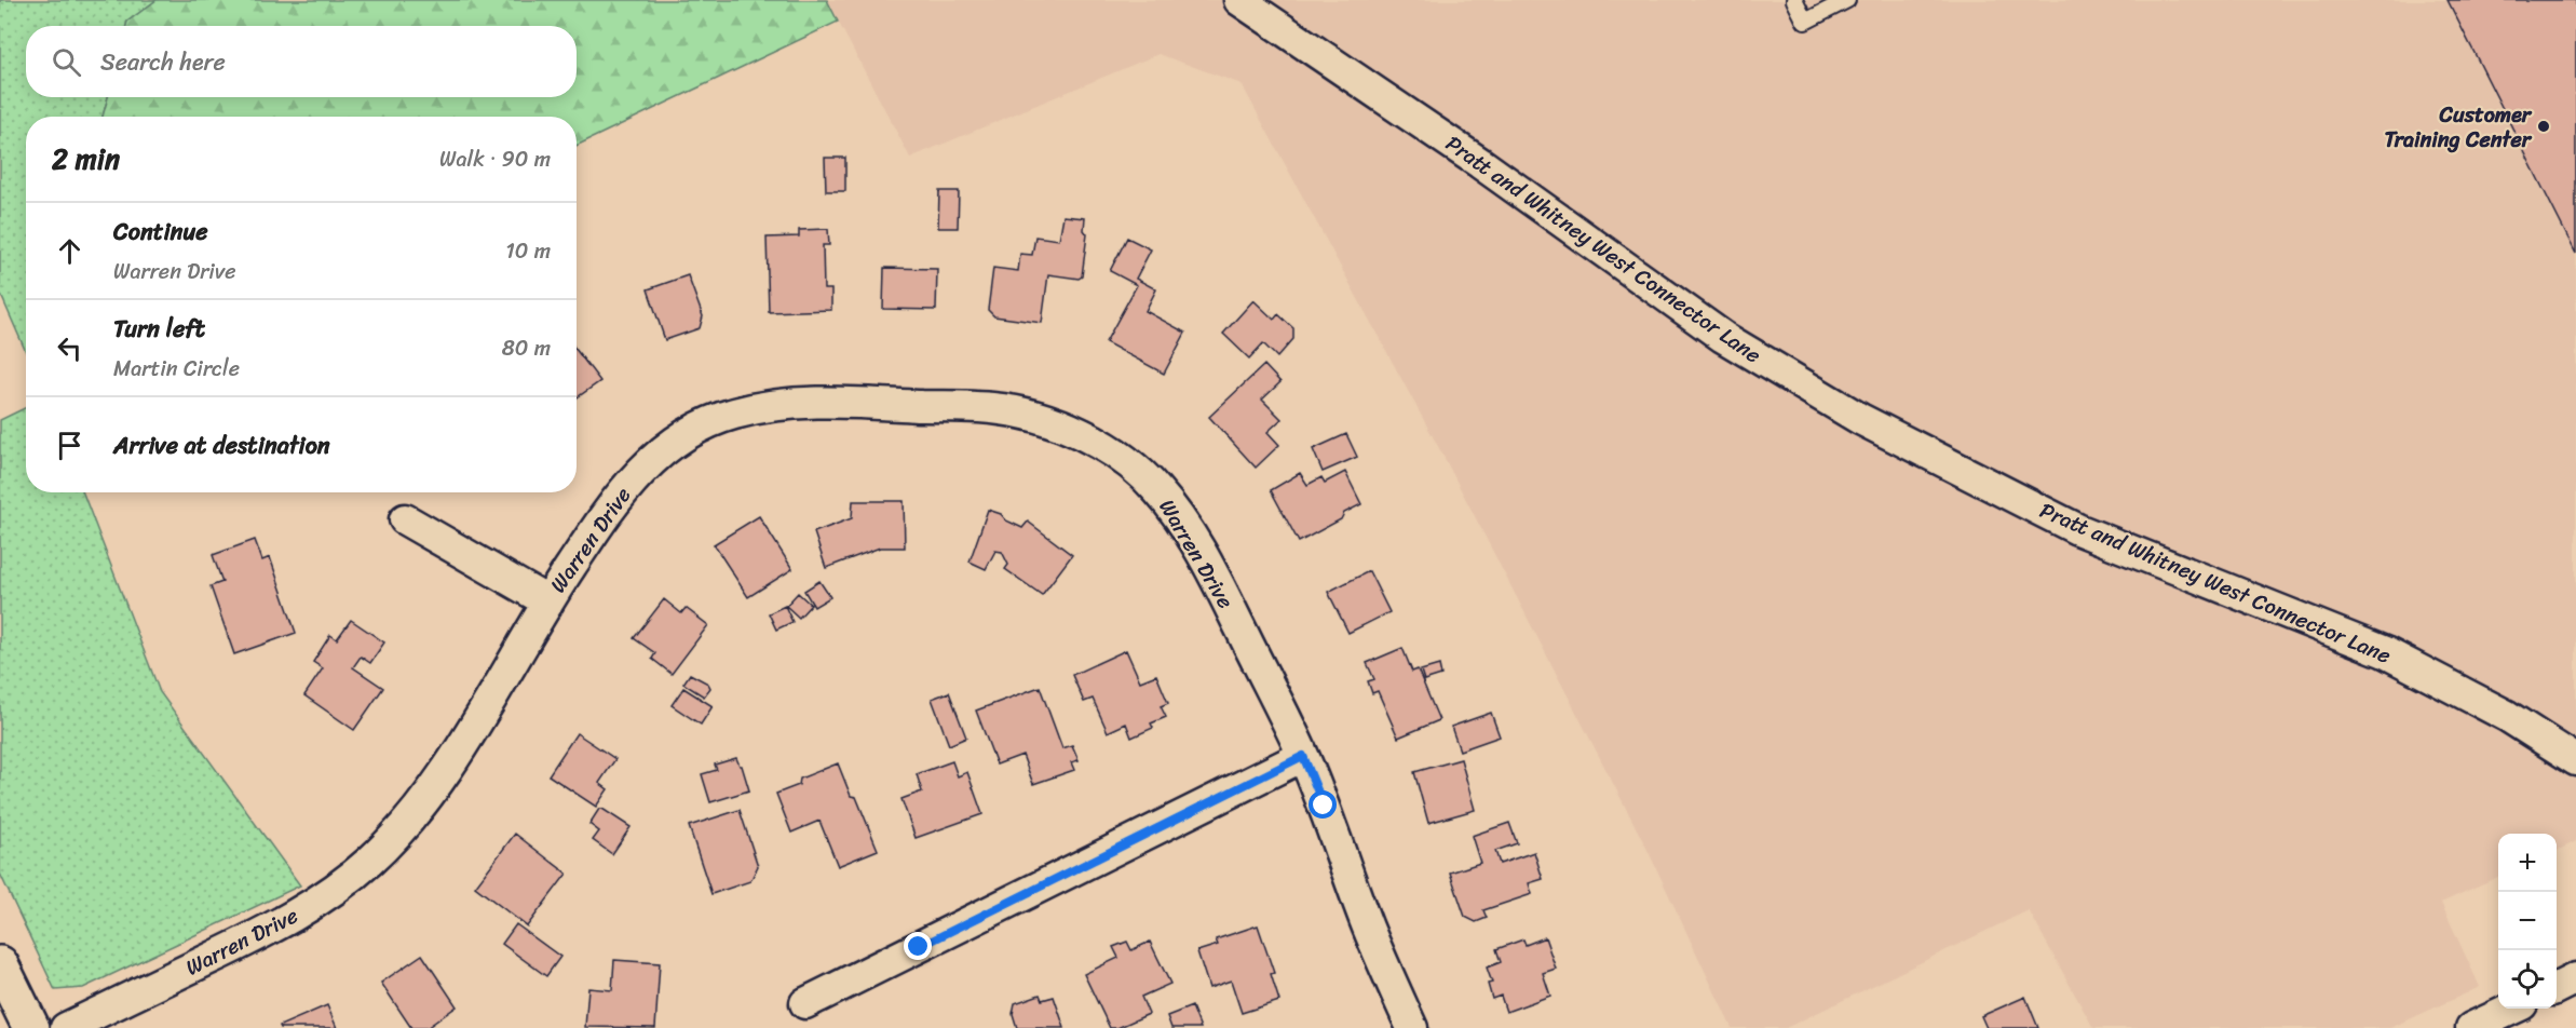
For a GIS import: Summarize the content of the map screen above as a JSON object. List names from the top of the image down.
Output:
{
  "streets": {
    "street": ["Pratt and Whitney West Connector Lane", "Warren Drive"]
  },
  "places": ["Customer Training Center"],
  "page": {
    "search": "Search here",
    "heading": ["2 min", "Walk · 90 m"],
    "list": [
      ["Continue", "Warren Drive", "10 m"],
      ["Turn left", "Martin Circle", "80 m"],
      "Arrive at destination"
    ],
    "map_buttons": ["+", "−"]
  }
}
